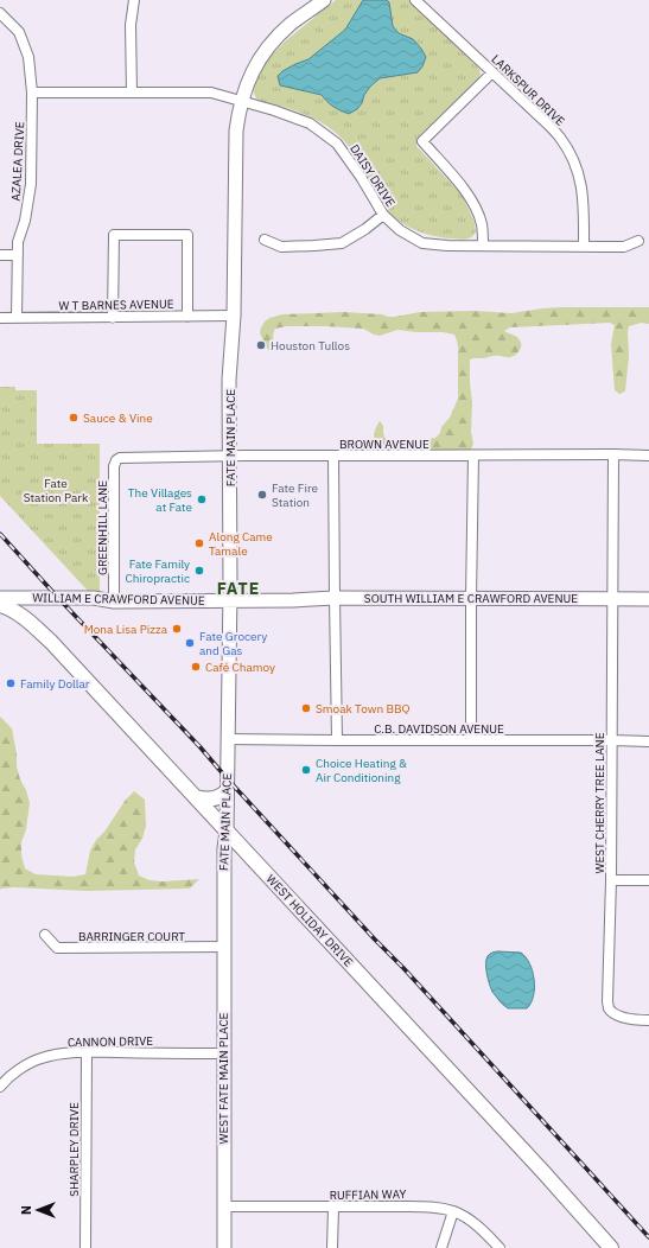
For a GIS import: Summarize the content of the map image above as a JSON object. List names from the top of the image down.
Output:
{
  "streets": {
    "main road": ["WEST HOLIDAY DRIVE"],
    "street": [
      "LARKSPUR DRIVE",
      "AZALEA DRIVE",
      "DAISY DRIVE",
      "W T BARNES AVENUE",
      "FATE MAIN PLACE",
      "BROWN AVENUE",
      "GREENHILL LANE",
      "SOUTH WILLIAM E CRAWFORD AVENUE",
      "WILLIAM E CRAWFORD AVENUE",
      "C.B. DAVIDSON AVENUE",
      "WEST CHERRY TREE LANE",
      "BARRINGER COURT",
      "CANNON DRIVE",
      "WEST FATE MAIN PLACE",
      "SHARPLEY DRIVE",
      "RUFFIAN WAY"
    ]
  },
  "crossings": [
    ["LARKSPUR DRIVE", "DAISY DRIVE"],
    ["AZALEA DRIVE", "DAISY DRIVE"],
    ["AZALEA DRIVE", "W T BARNES AVENUE"],
    ["DAISY DRIVE", "FATE MAIN PLACE"],
    ["W T BARNES AVENUE", "FATE MAIN PLACE"],
    ["FATE MAIN PLACE", "BROWN AVENUE"],
    ["FATE MAIN PLACE", "WILLIAM E CRAWFORD AVENUE"],
    ["FATE MAIN PLACE", "C.B. DAVIDSON AVENUE"],
    ["FATE MAIN PLACE", "WEST HOLIDAY DRIVE"],
    ["FATE MAIN PLACE", "WEST FATE MAIN PLACE"],
    ["BROWN AVENUE", "GREENHILL LANE"],
    ["BROWN AVENUE", "WEST CHERRY TREE LANE"],
    ["GREENHILL LANE", "WILLIAM E CRAWFORD AVENUE"],
    ["SOUTH WILLIAM E CRAWFORD AVENUE", "WILLIAM E CRAWFORD AVENUE"],
    ["SOUTH WILLIAM E CRAWFORD AVENUE", "WEST CHERRY TREE LANE"],
    ["C.B. DAVIDSON AVENUE", "WEST CHERRY TREE LANE"],
    ["BARRINGER COURT", "WEST FATE MAIN PLACE"],
    ["CANNON DRIVE", "WEST FATE MAIN PLACE"],
    ["CANNON DRIVE", "SHARPLEY DRIVE"],
    ["WEST FATE MAIN PLACE", "RUFFIAN WAY"]
  ],
  "districts": ["FATE"],
  "parks": ["Fate Station Park"],
  "places": [
    "Houston Tullos",
    "Sauce & Vine",
    "Fate Fire Station",
    "The Villages at Fate",
    "Along Came Tamale",
    "Fate Family Chiropractic",
    "Mona Lisa Pizza",
    "Fate Grocery and Gas",
    "Café Chamoy",
    "Family Dollar",
    "Smoak Town BBQ",
    "Choice Heating & Air Conditioning"
  ],
  "north": "left"
}
